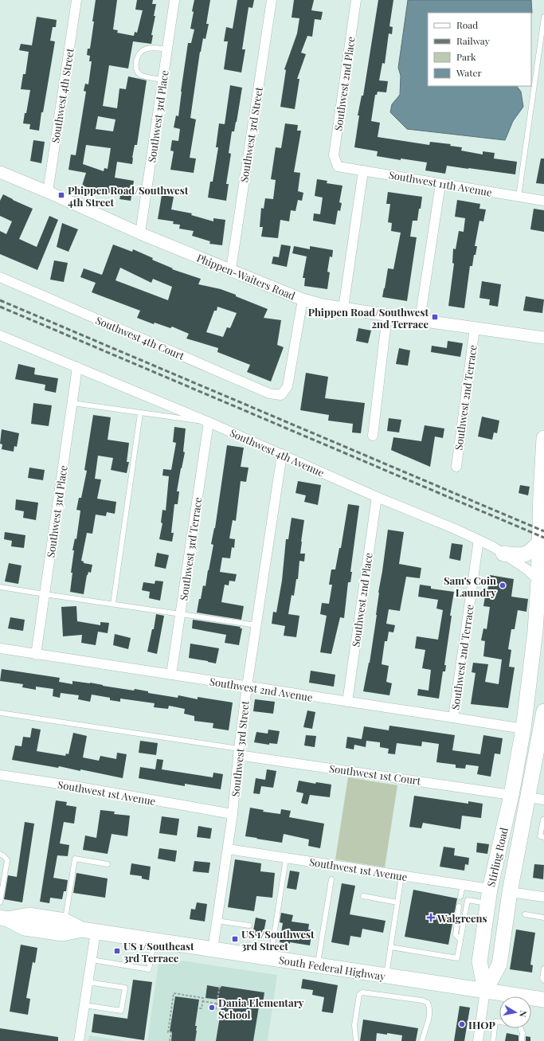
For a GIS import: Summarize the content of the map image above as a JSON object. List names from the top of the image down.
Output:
{
  "streets": {
    "main road": ["Stirling Road", "South Federal Highway"],
    "street": [
      "Southwest 2nd Place",
      "Southwest 4th Street",
      "Southwest 3rd Place",
      "Southwest 3rd Street",
      "Southwest 11th Avenue",
      "Phippen-Waiters Road",
      "Southwest 4th Court",
      "Southwest 2nd Terrace",
      "Southwest 4th Avenue",
      "Southwest 3rd Terrace",
      "Southwest 2nd Avenue",
      "Southwest 1st Court",
      "Southwest 1st Avenue"
    ]
  },
  "crossings": [
    ["Southwest 2nd Place", "Southwest 11th Avenue"],
    ["Southwest 2nd Place", "Southwest 4th Avenue"],
    ["Southwest 2nd Place", "Southwest 2nd Avenue"],
    ["Southwest 4th Street", "Phippen-Waiters Road"],
    ["Southwest 3rd Place", "Phippen-Waiters Road"],
    ["Southwest 3rd Place", "Southwest 4th Avenue"],
    ["Southwest 3rd Place", "Southwest 2nd Avenue"],
    ["Southwest 3rd Street", "Phippen-Waiters Road"],
    ["Southwest 3rd Street", "Southwest 4th Avenue"],
    ["Southwest 3rd Street", "Southwest 2nd Avenue"],
    ["Southwest 3rd Street", "Southwest 1st Court"],
    ["Southwest 3rd Street", "Southwest 1st Avenue"],
    ["Southwest 3rd Street", "South Federal Highway"],
    ["Phippen-Waiters Road", "Southwest 4th Court"],
    ["Phippen-Waiters Road", "Southwest 2nd Terrace"],
    ["Southwest 2nd Terrace", "Southwest 4th Avenue"],
    ["Southwest 2nd Terrace", "Southwest 2nd Avenue"],
    ["Southwest 4th Avenue", "Southwest 3rd Terrace"],
    ["Southwest 4th Avenue", "Stirling Road"],
    ["Southwest 3rd Terrace", "Southwest 2nd Avenue"],
    ["Southwest 2nd Avenue", "Stirling Road"],
    ["Southwest 1st Court", "Stirling Road"],
    ["Southwest 1st Avenue", "Stirling Road"],
    ["Stirling Road", "South Federal Highway"]
  ],
  "places": {
    "transit": [
      "Phippen Road/Southwest 4th Street",
      "Phippen Road/Southwest 2nd Terrace",
      "US 1/Southwest 3rd Street",
      "US 1/Southeast 3rd Terrace"
    ],
    "other": ["Sam's Coin Laundry", "Dania Elementary School", "IHOP"],
    "health": ["Walgreens"]
  },
  "legend": [
    "Road",
    "Railway",
    "Park",
    "Water"
  ],
  "north": "right"
}
